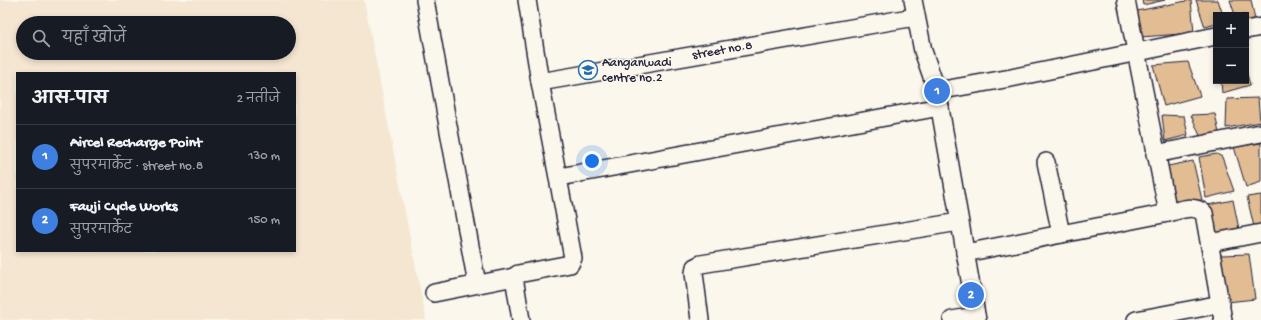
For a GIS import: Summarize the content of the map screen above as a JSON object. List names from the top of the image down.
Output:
{
  "streets": {
    "street": ["street no.8"]
  },
  "places": {
    "school or university": ["Aanganwadi centre no.2"]
  },
  "page": {
    "map_buttons": ["+", "−"],
    "search": "यहाँ खोजें",
    "heading": ["आस-पास", "2 नतीजे"],
    "pins": ["1", "2"],
    "list": [
      {
        "mark": "1",
        "name": "Aircel Recharge Point",
        "note": "सुपरमार्केट · street no.8",
        "value": "130 m"
      },
      {
        "mark": "2",
        "name": "Fauji Cycle Works",
        "note": "सुपरमार्केट",
        "value": "150 m"
      }
    ]
  }
}
